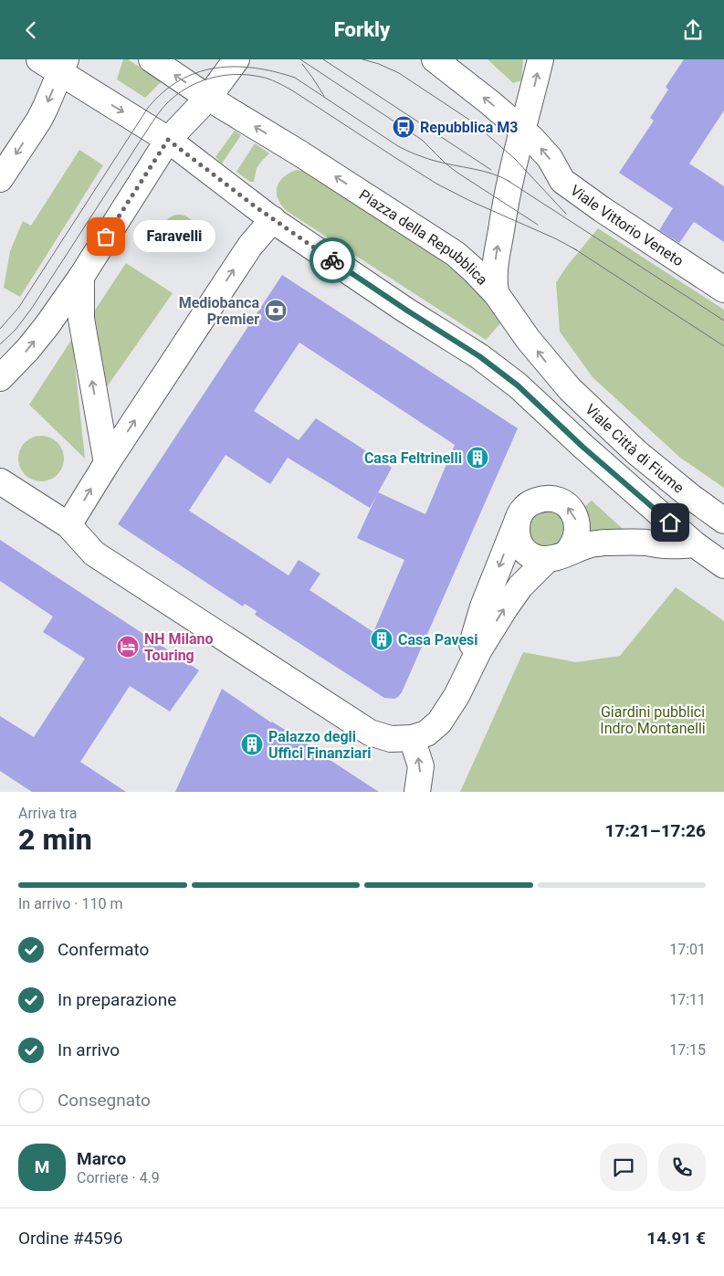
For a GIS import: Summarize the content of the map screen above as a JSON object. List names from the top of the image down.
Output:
{
  "streets": {
    "street": ["Viale Vittorio Veneto", "Piazza della Repubblica", "Viale Città di Fiume"]
  },
  "crossings": [
    ["Viale Vittorio Veneto", "Piazza della Repubblica"],
    ["Piazza della Repubblica", "Viale Città di Fiume"]
  ],
  "parks": ["Giardini pubblici Indro Montanelli"],
  "places": {
    "bus stop": ["Repubblica M3"],
    "other": ["Faravelli"],
    "bank": ["Mediobanca Premier"],
    "building": ["Casa Feltrinelli", "Casa Pavesi", "Palazzo degli Uffici Finanziari"],
    "hotel": ["NH Milano Touring"]
  },
  "page": {
    "header": "Forkly",
    "bubble": "Faravelli",
    "heading": ["2 min", "Arriva tra", "17:21–17:26"],
    "panel": [
      "Marco",
      "Corriere · 4.9",
      "Ordine #4596",
      "14.91 €"
    ],
    "bar": "In arrivo · 110 m",
    "list": [
      ["Confermato", "17:01"],
      ["In preparazione", "17:11"],
      ["In arrivo", "17:15"],
      "Consegnato"
    ],
    "round": "M"
  }
}
